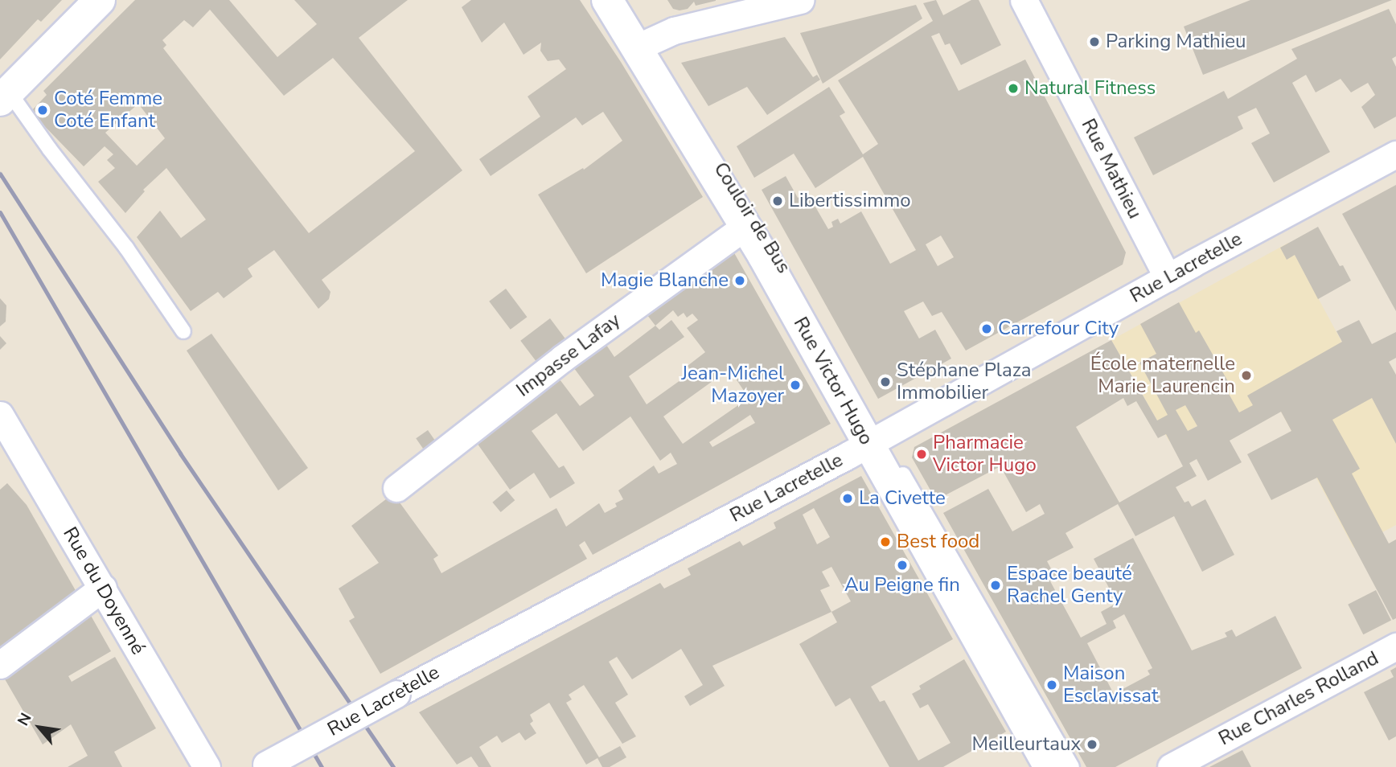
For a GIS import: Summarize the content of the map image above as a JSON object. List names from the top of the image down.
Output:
{
  "streets": {
    "street": [
      "Rue Mathieu",
      "Rue Lacretelle",
      "Impasse Lafay",
      "Rue Victor Hugo",
      "Rue du Doyenné",
      "Rue Charles Rolland"
    ],
    "lane": ["Couloir de Bus"]
  },
  "crossings": [
    ["Rue Mathieu", "Rue Lacretelle"],
    ["Couloir de Bus", "Rue Lacretelle"],
    ["Couloir de Bus", "Rue Victor Hugo"],
    ["Rue Lacretelle", "Rue Victor Hugo"],
    ["Impasse Lafay", "Rue Victor Hugo"]
  ],
  "places": [
    "Parking Mathieu",
    "Natural Fitness",
    "Coté Femme Coté Enfant",
    "Libertissimmo",
    "Magie Blanche",
    "Carrefour City",
    "École maternelle Marie Laurencin",
    "Stéphane Plaza Immobilier",
    "Jean-Michel Mazoyer",
    "Pharmacie Victor Hugo",
    "La Civette",
    "Best food",
    "Au Peigne fin",
    "Espace beauté Rachel Genty",
    "Maison Esclavissat",
    "Meilleurtaux"
  ],
  "north": "top left"
}
